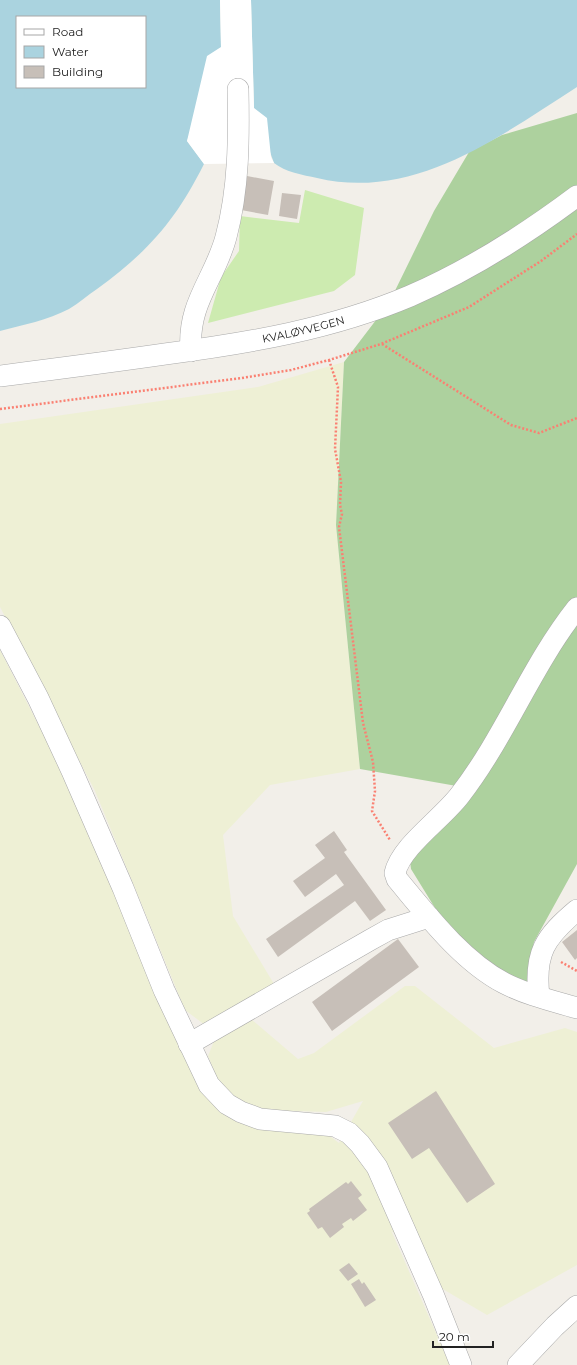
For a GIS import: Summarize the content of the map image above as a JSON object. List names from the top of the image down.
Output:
{
  "streets": {
    "street": ["KVALØYVEGEN"]
  },
  "legend": ["Road", "Water", "Building"],
  "scale_bar": "20 m"
}
